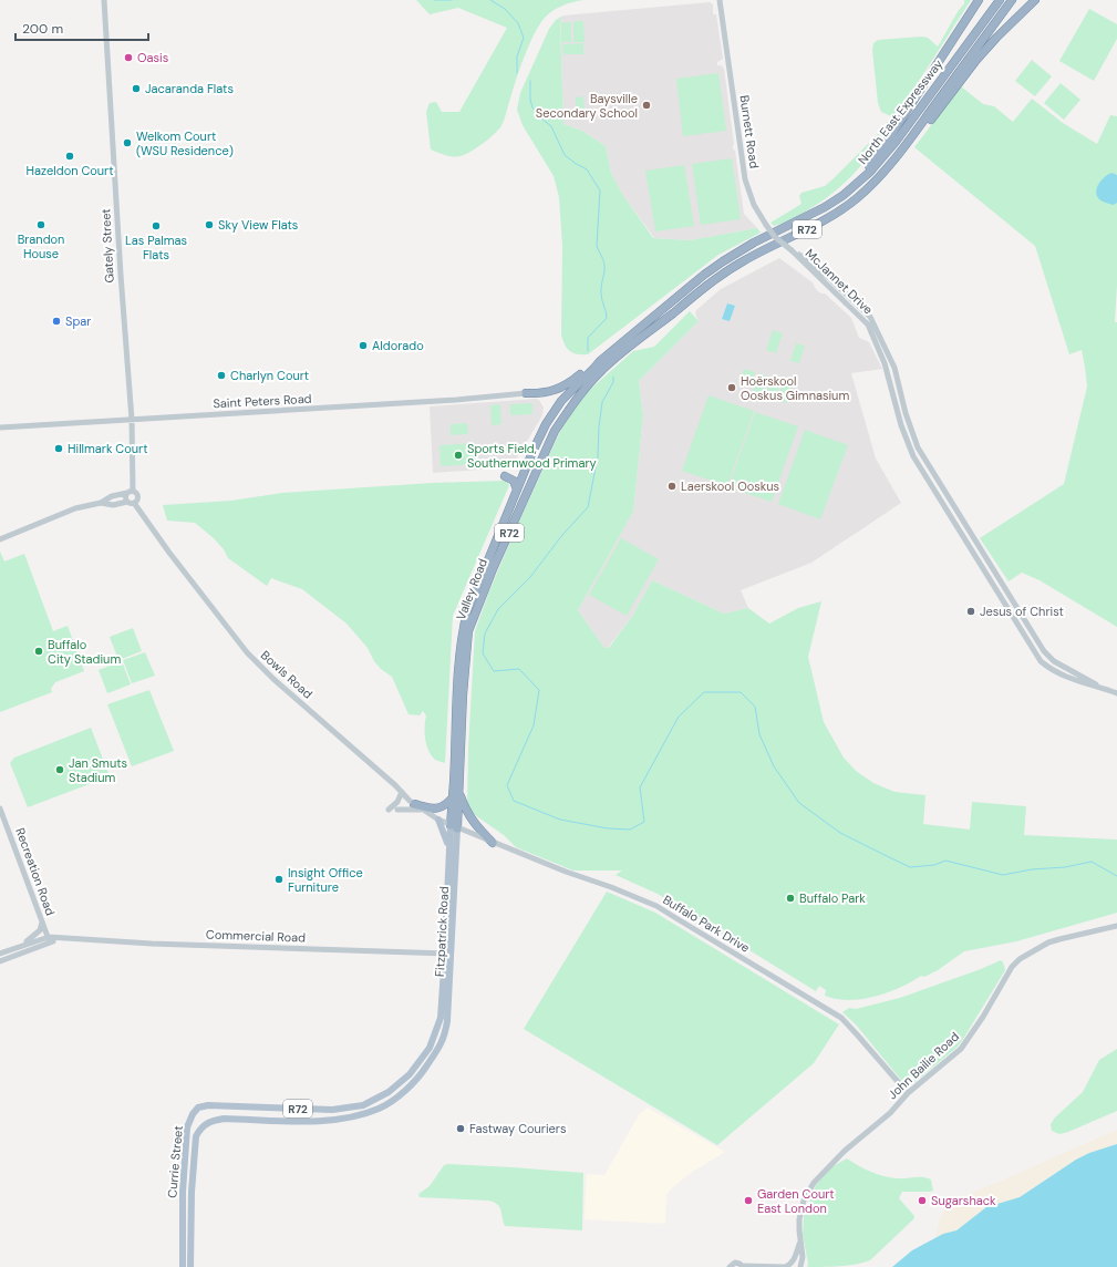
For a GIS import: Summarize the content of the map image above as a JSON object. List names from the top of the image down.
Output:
{
  "streets": {
    "highway": ["North East Expressway", "R72", "Valley Road"],
    "main road": ["Fitzpatrick Road", "Currie Street"],
    "street": [
      "Burnett Road",
      "Gately Street",
      "McJannet Drive",
      "Saint Peters Road",
      "Bowls Road",
      "Recreation Road",
      "Buffalo Park Drive",
      "Commercial Road",
      "John Bailie Road"
    ]
  },
  "crossings": [
    ["North East Expressway", "Valley Road"],
    ["Burnett Road", "McJannet Drive"],
    ["Gately Street", "Saint Peters Road"],
    ["Valley Road", "Bowls Road"],
    ["Valley Road", "Buffalo Park Drive"],
    ["Valley Road", "Fitzpatrick Road"],
    ["Bowls Road", "Buffalo Park Drive"],
    ["Bowls Road", "Fitzpatrick Road"],
    ["Recreation Road", "Commercial Road"],
    ["Buffalo Park Drive", "Fitzpatrick Road"],
    ["Buffalo Park Drive", "John Bailie Road"],
    ["Fitzpatrick Road", "Commercial Road"],
    ["Fitzpatrick Road", "Currie Street"]
  ],
  "places": [
    "Oasis",
    "Jacaranda Flats",
    "Baysville Secondary School",
    "Welkom Court (WSU Residence)",
    "Hazeldon Court",
    "Brandon House",
    "Sky View Flats",
    "Las Palmas Flats",
    "Spar",
    "Aldorado",
    "Charlyn Court",
    "Hoërskool Ooskus Gimnasium",
    "Hillmark Court",
    "Sports Field, Southernwood Primary",
    "Laerskool Ooskus",
    "Jesus of Christ",
    "Buffalo City Stadium",
    "Jan Smuts Stadium",
    "Insight Office Furniture",
    "Buffalo Park",
    "Fastway Couriers",
    "Garden Court East London",
    "Sugarshack"
  ],
  "scale_bar": "200 m"
}
